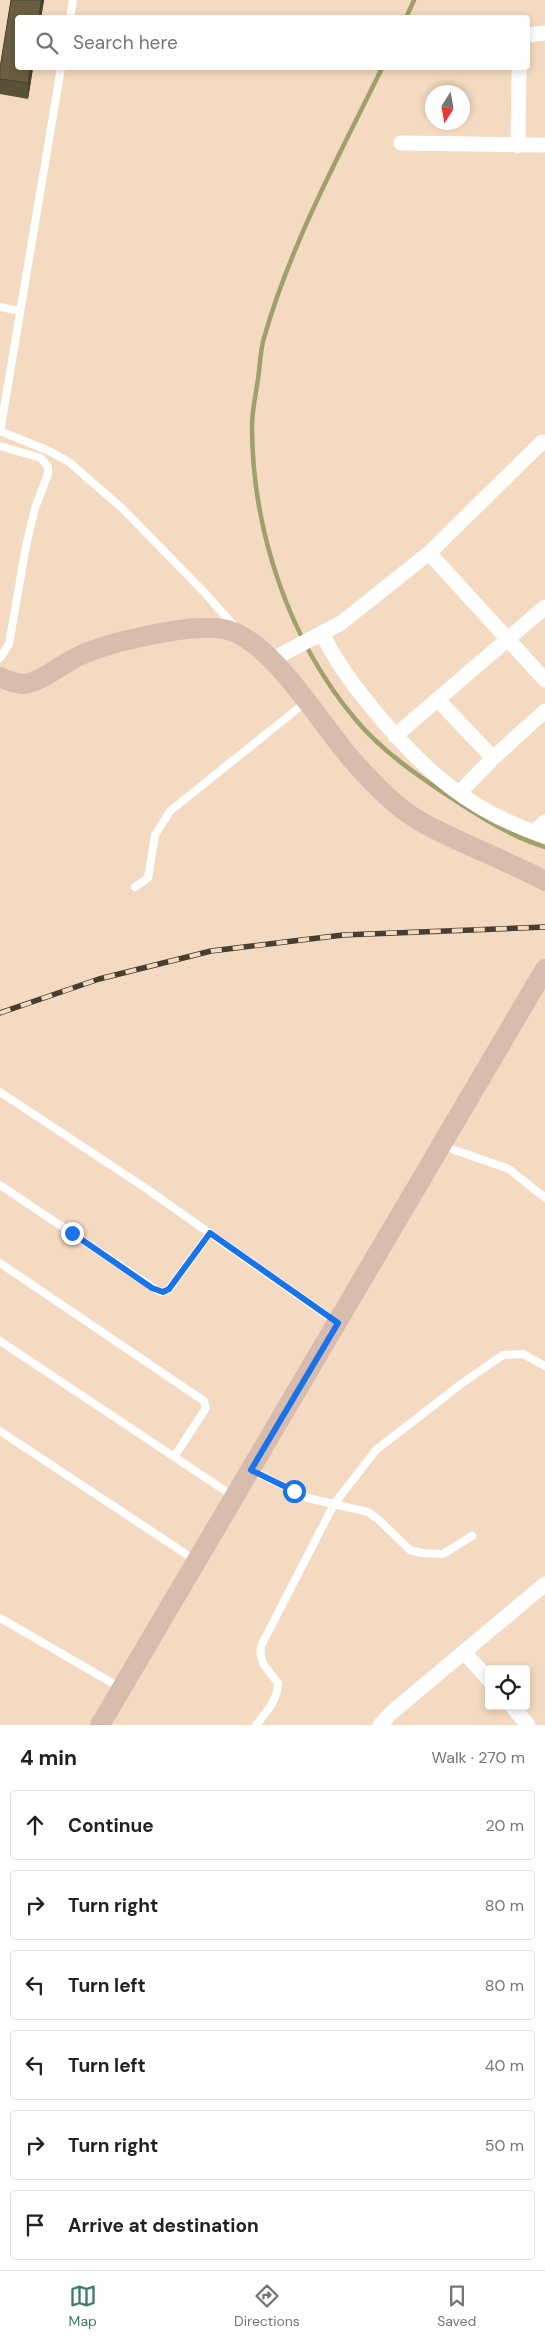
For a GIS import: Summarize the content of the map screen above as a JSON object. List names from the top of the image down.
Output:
{
  "north": "bottom",
  "page": {
    "search": "Search here",
    "heading": ["4 min", "Walk · 270 m"],
    "list": [
      ["Continue", "20 m"],
      ["Turn right", "80 m"],
      ["Turn left", "80 m"],
      ["Turn left", "40 m"],
      ["Turn right", "50 m"],
      "Arrive at destination"
    ],
    "nav": ["Map", "Directions", "Saved"]
  }
}
